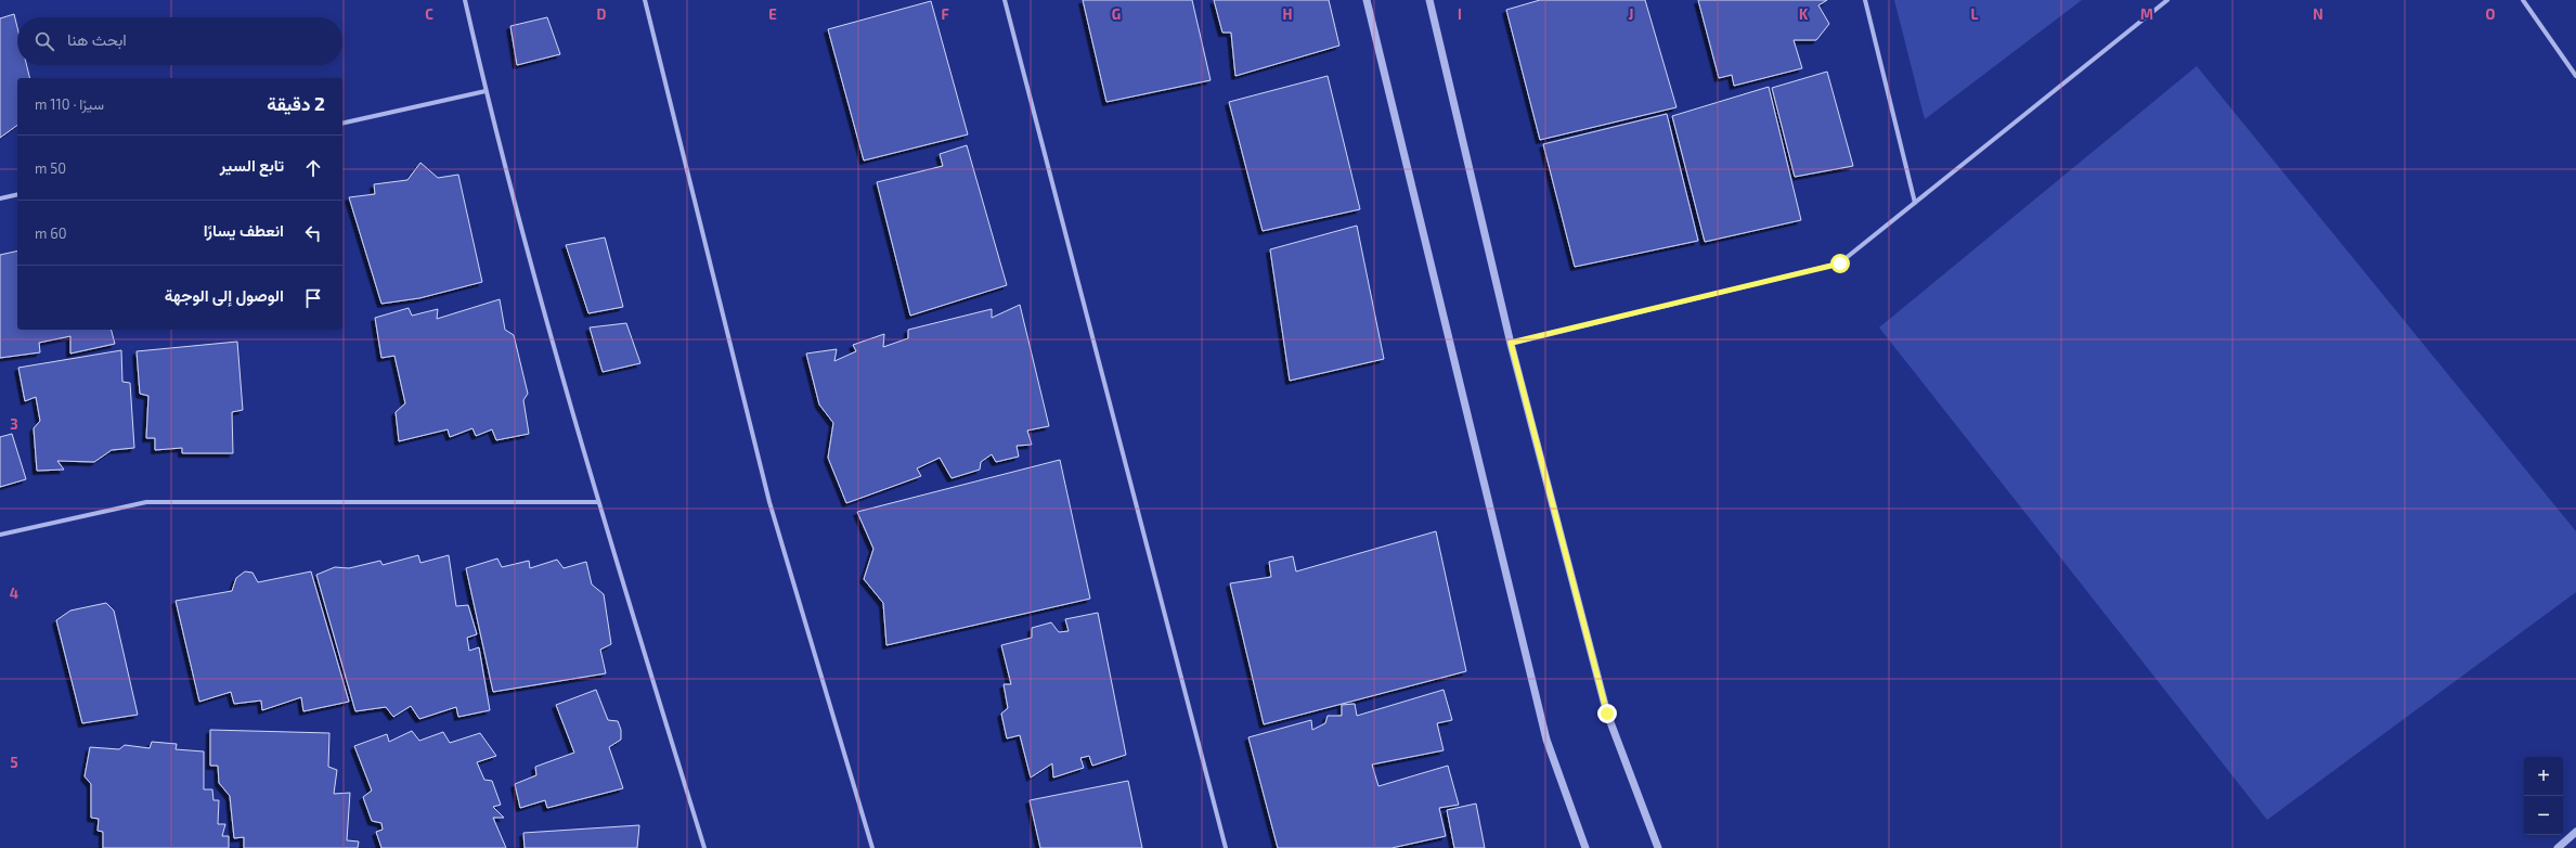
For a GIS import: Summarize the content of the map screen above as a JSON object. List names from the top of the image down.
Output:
{
  "page": {
    "search": "ابحث هنا",
    "heading": ["2 دقيقة", "سيرًا · 110 m"],
    "list": [
      ["تابع السير", "50 m"],
      ["انعطف يسارًا", "60 m"],
      "الوصول إلى الوجهة"
    ],
    "map_buttons": ["+", "−"]
  },
  "grid": {
    "columns": [
      "C",
      "D",
      "E",
      "F",
      "G",
      "H",
      "I",
      "J",
      "K",
      "L",
      "M",
      "N",
      "O"
    ],
    "rows": ["3", "4", "5"]
  }
}
